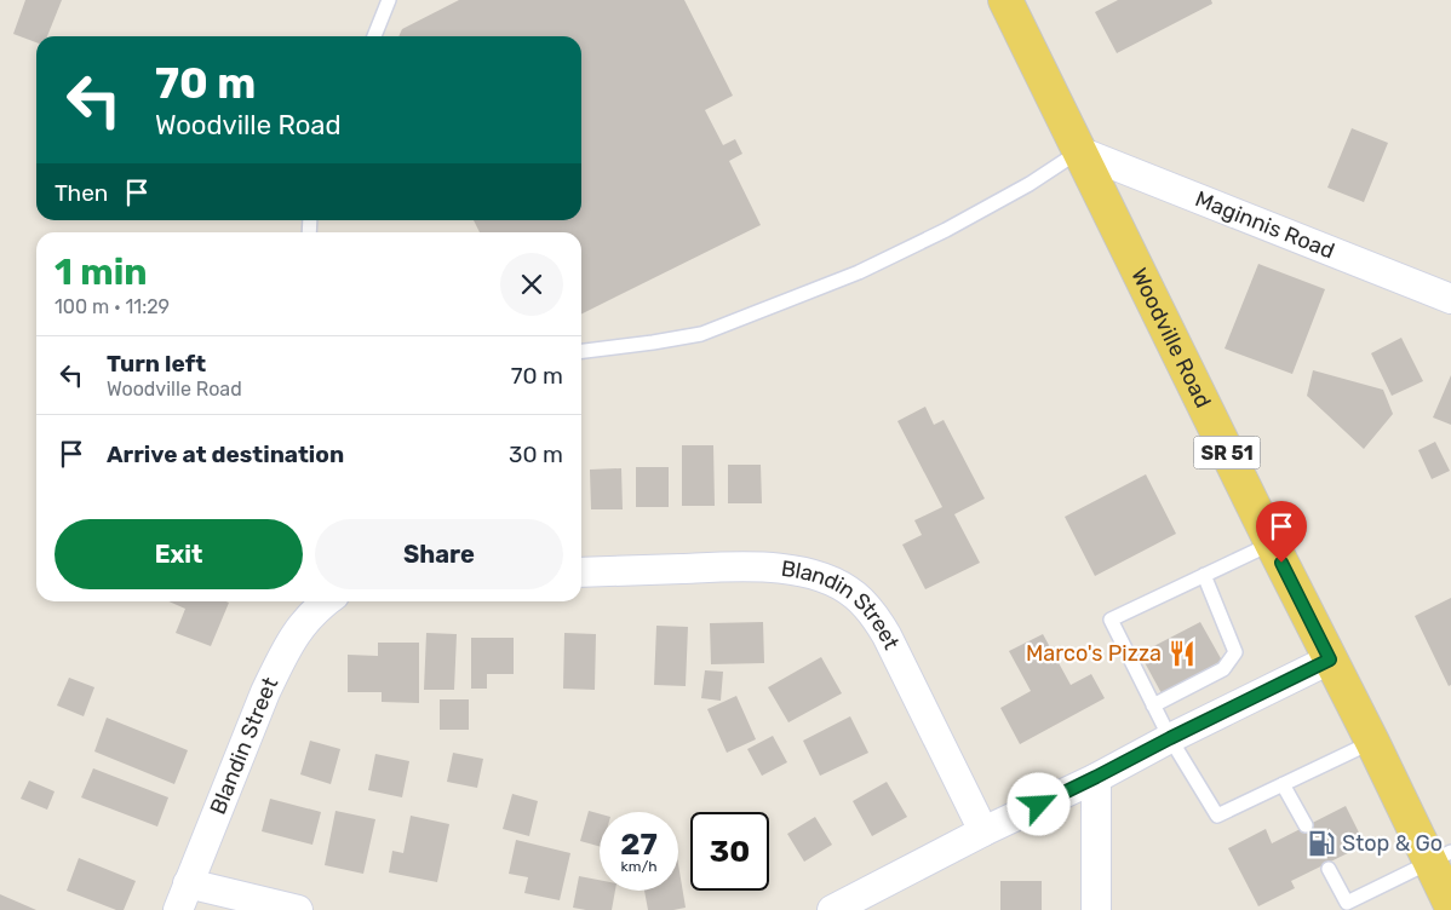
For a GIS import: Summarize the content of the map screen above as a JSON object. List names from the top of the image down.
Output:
{
  "streets": {
    "main road": ["Woodville Road", "SR 51"],
    "street": ["Maginnis Road", "Blandin Street"]
  },
  "crossings": [
    ["Maginnis Road", "Woodville Road"]
  ],
  "places": {
    "restaurant": ["Marco's Pizza"],
    "fuel station": ["Stop & Go"]
  },
  "page": {
    "turn": ["70 m", "Woodville Road"],
    "then": "Then",
    "heading": ["1 min", "100 m · 11:29"],
    "list": [
      {
        "name": "Turn left",
        "note": "Woodville Road",
        "value": "70 m"
      },
      {
        "name": "Arrive at destination",
        "value": "30 m"
      }
    ],
    "buttons": ["Exit", "Share"],
    "speed": "27 km/h",
    "limit": "30"
  }
}
